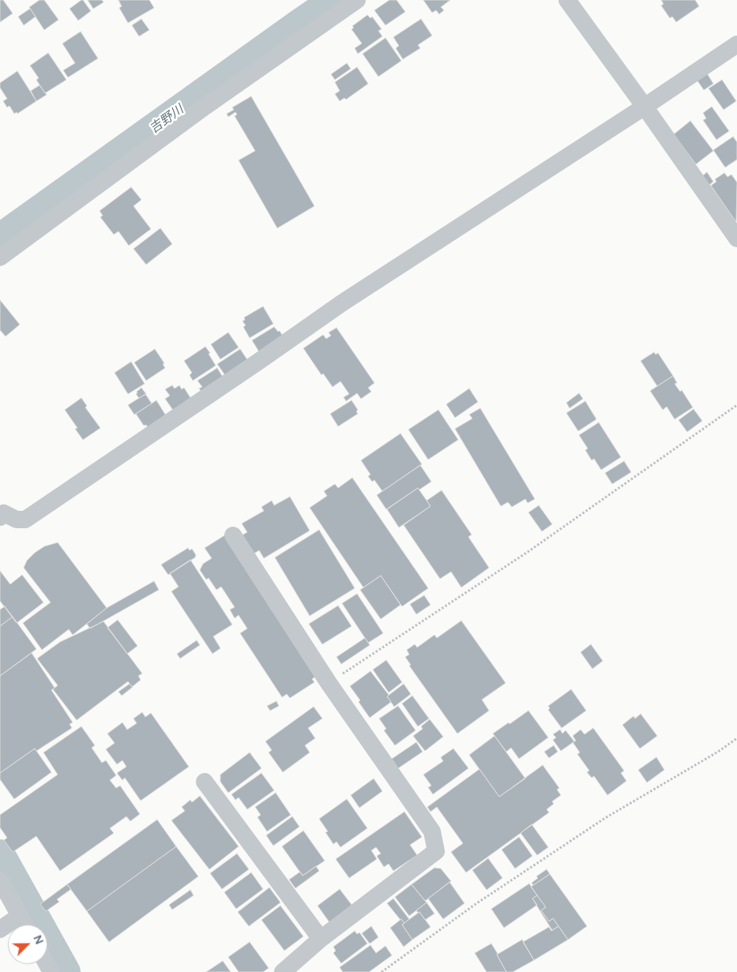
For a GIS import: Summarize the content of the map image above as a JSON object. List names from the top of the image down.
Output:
{
  "water": ["吉野川"],
  "north": "top right"
}
